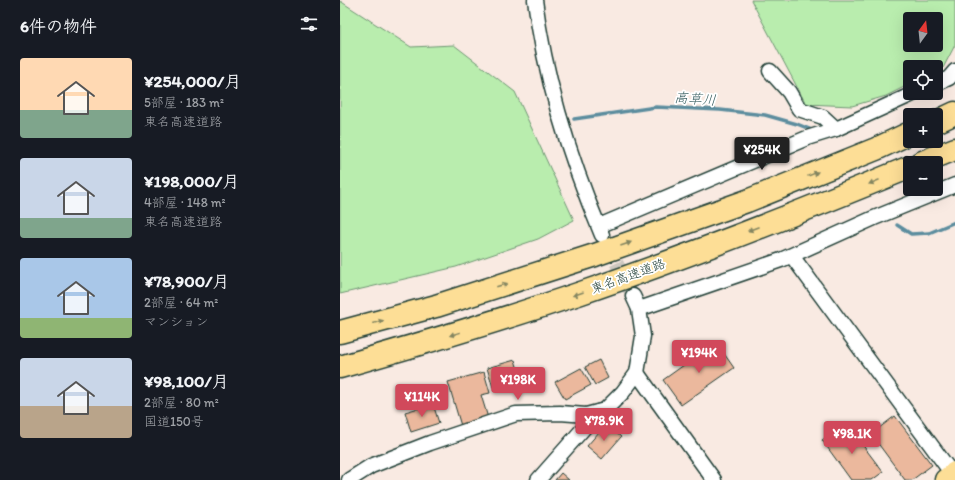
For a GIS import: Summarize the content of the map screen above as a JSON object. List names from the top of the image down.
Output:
{
  "streets": {
    "highway": ["東名高速道路"]
  },
  "water": ["高草川"],
  "north": "top",
  "page": {
    "heading": "6件の物件",
    "map_buttons": ["+", "−"],
    "list": [
      {
        "name": "¥254,000/月",
        "note": "5部屋 · 183 m² · 東名高速道路"
      },
      {
        "name": "¥198,000/月",
        "note": "4部屋 · 148 m² · 東名高速道路"
      },
      {
        "name": "¥78,900/月",
        "note": "2部屋 · 64 m² · マンション"
      },
      {
        "name": "¥98,100/月",
        "note": "2部屋 · 80 m² · 国道150号"
      }
    ],
    "price": [
      "¥254K",
      "¥194K",
      "¥198K",
      "¥114K",
      "¥78.9K",
      "¥98.1K"
    ]
  }
}
